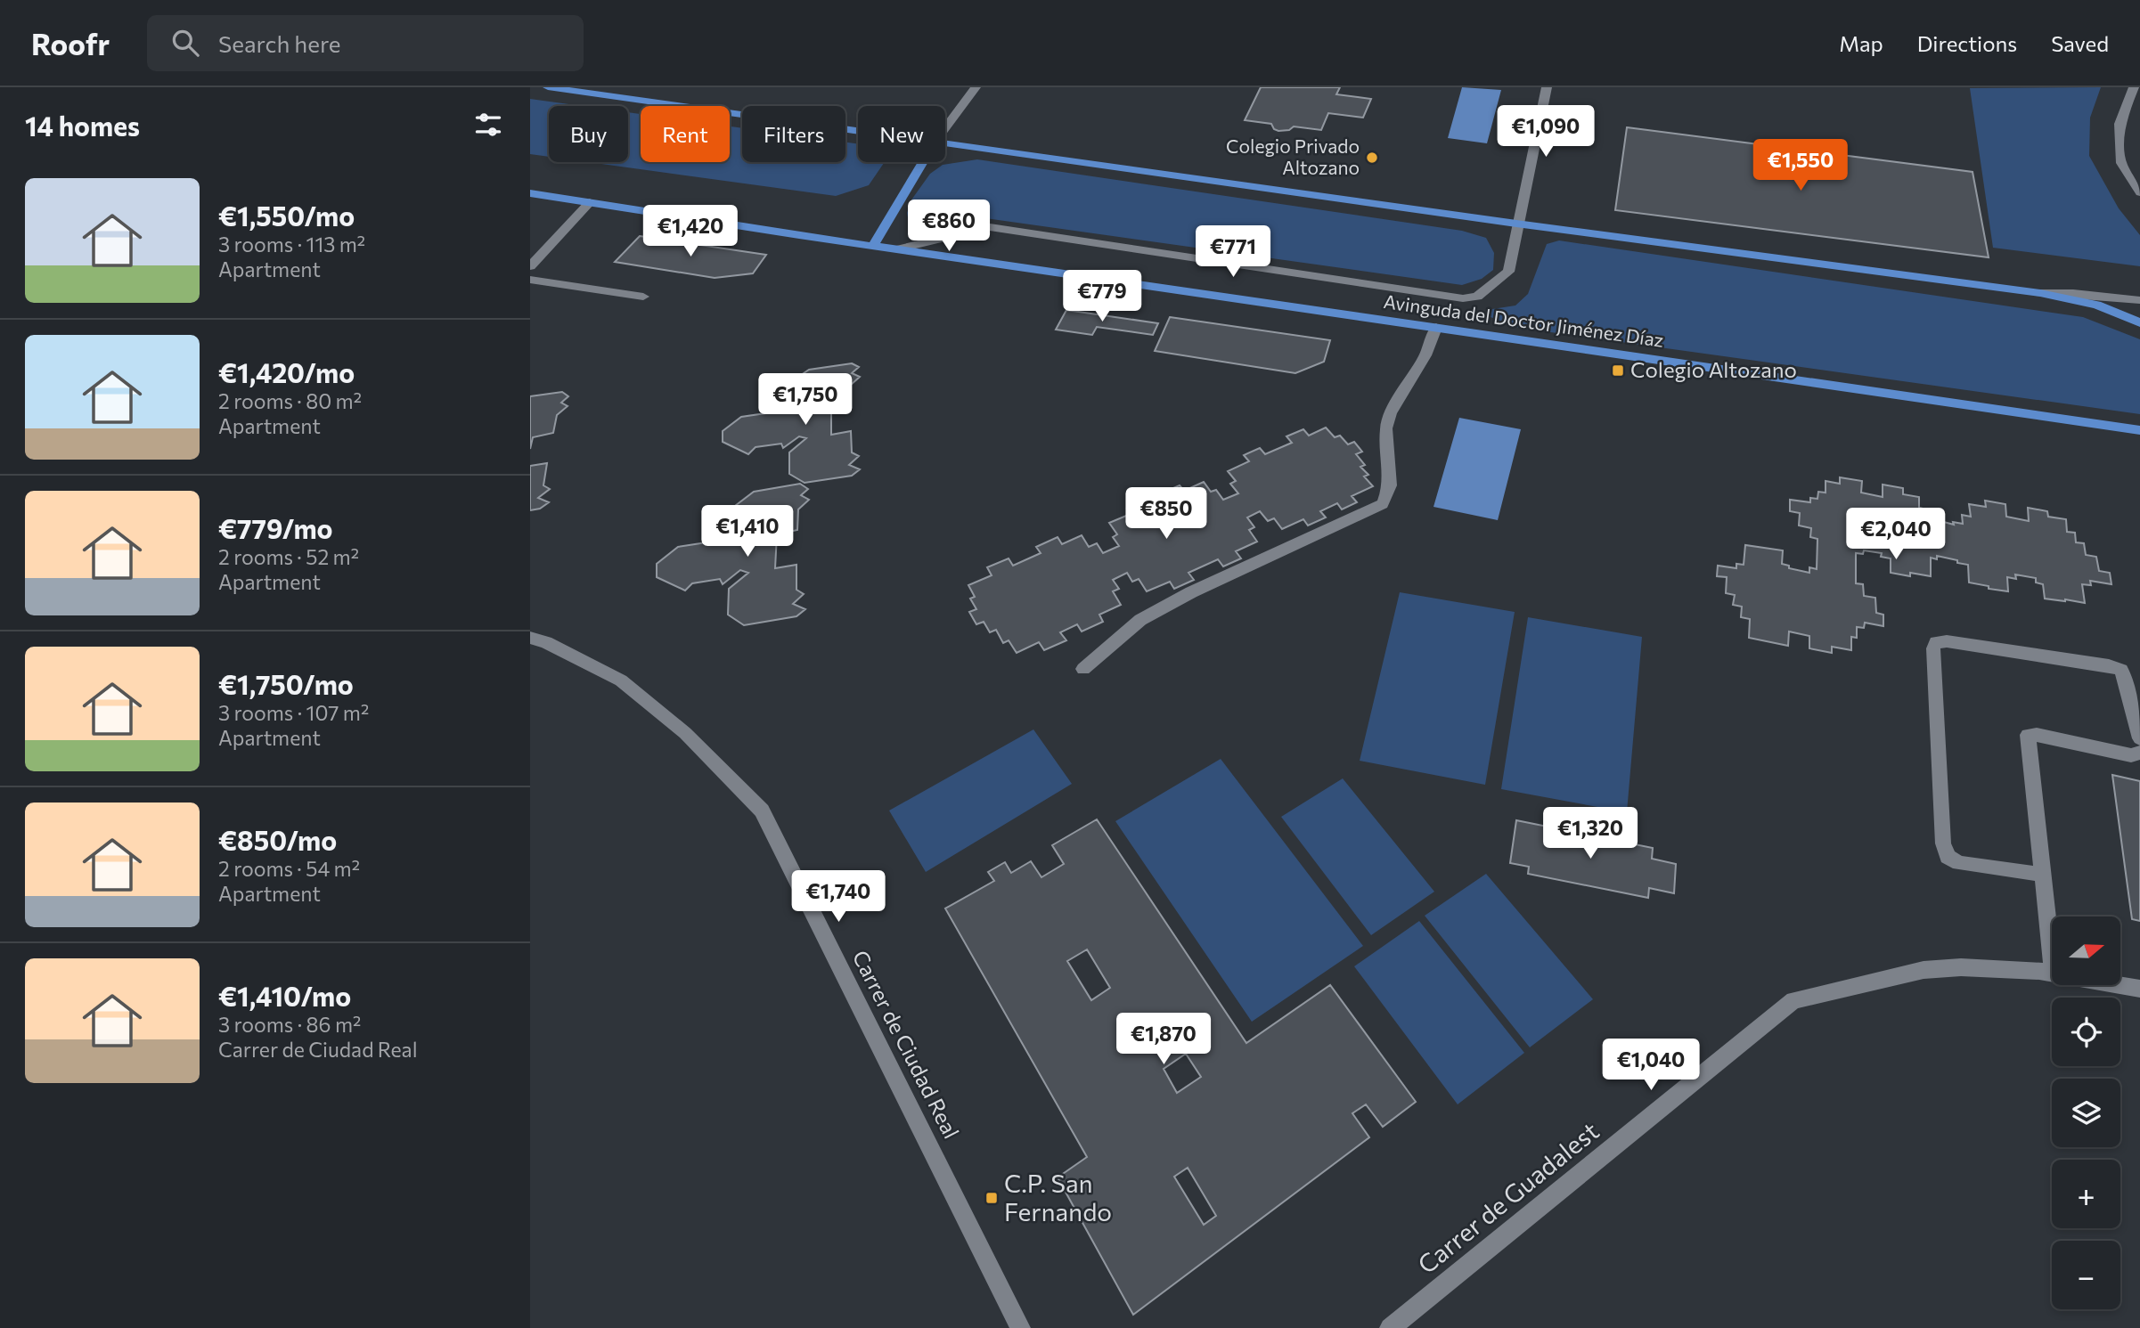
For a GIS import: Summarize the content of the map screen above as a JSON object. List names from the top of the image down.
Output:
{
  "streets": {
    "main road": ["Avinguda del Doctor Jiménez Díaz"],
    "street": ["Carrer de Ciudad Real", "Carrer de Guadalest"]
  },
  "places": {
    "other": ["Colegio Privado Altozano"],
    "transit": ["Colegio Altozano", "C.P. San Fernando"]
  },
  "north": "right",
  "page": {
    "header": "Roofr",
    "search": "Search here",
    "nav": ["Map", "Directions", "Saved"],
    "heading": "14 homes",
    "price": [
      "€1,090",
      "€1,550",
      "€860",
      "€1,420",
      "€771",
      "€779",
      "€1,750",
      "€850",
      "€1,410",
      "€2,040",
      "€1,320",
      "€1,740",
      "€1,870",
      "€1,040"
    ],
    "chip": [
      "Buy",
      "Rent",
      "Filters",
      "New"
    ],
    "list": [
      {
        "name": "€1,550/mo",
        "note": "3 rooms · 113 m² · Apartment"
      },
      {
        "name": "€1,420/mo",
        "note": "2 rooms · 80 m² · Apartment"
      },
      {
        "name": "€779/mo",
        "note": "2 rooms · 52 m² · Apartment"
      },
      {
        "name": "€1,750/mo",
        "note": "3 rooms · 107 m² · Apartment"
      },
      {
        "name": "€850/mo",
        "note": "2 rooms · 54 m² · Apartment"
      },
      {
        "name": "€1,410/mo",
        "note": "3 rooms · 86 m² · Carrer de Ciudad Real"
      }
    ],
    "map_buttons": ["+", "−"]
  }
}
